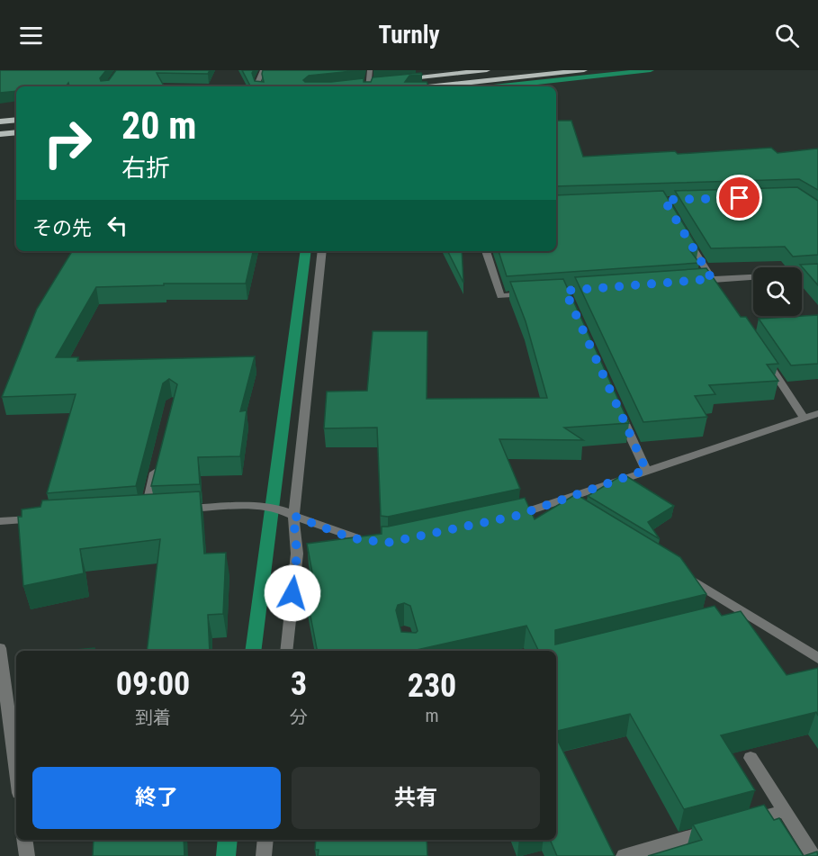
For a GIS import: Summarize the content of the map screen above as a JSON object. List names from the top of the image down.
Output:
{
  "page": {
    "header": "Turnly",
    "turn": ["20 m", "右折"],
    "then": "その先",
    "eta": [
      "09:00",
      "到着",
      "3",
      "分",
      "230",
      "m"
    ],
    "buttons": ["終了", "共有"]
  }
}
